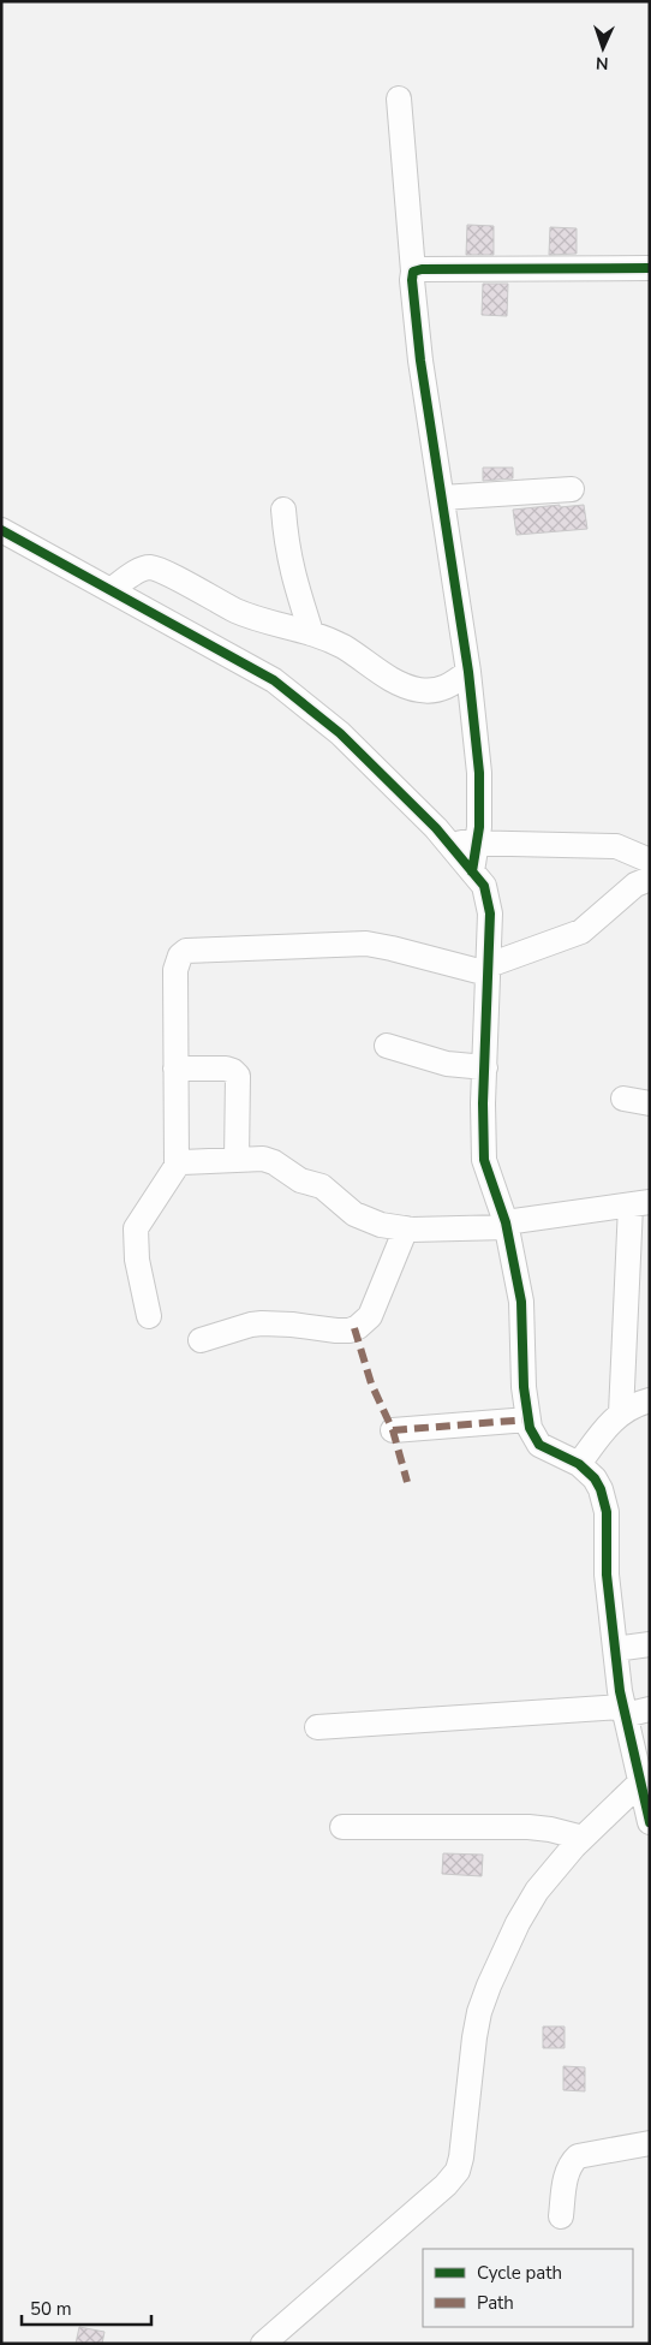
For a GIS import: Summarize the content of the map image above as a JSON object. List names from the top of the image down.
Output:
{
  "legend": ["Cycle path", "Path"],
  "scale_bar": "50 m",
  "north": "bottom"
}
